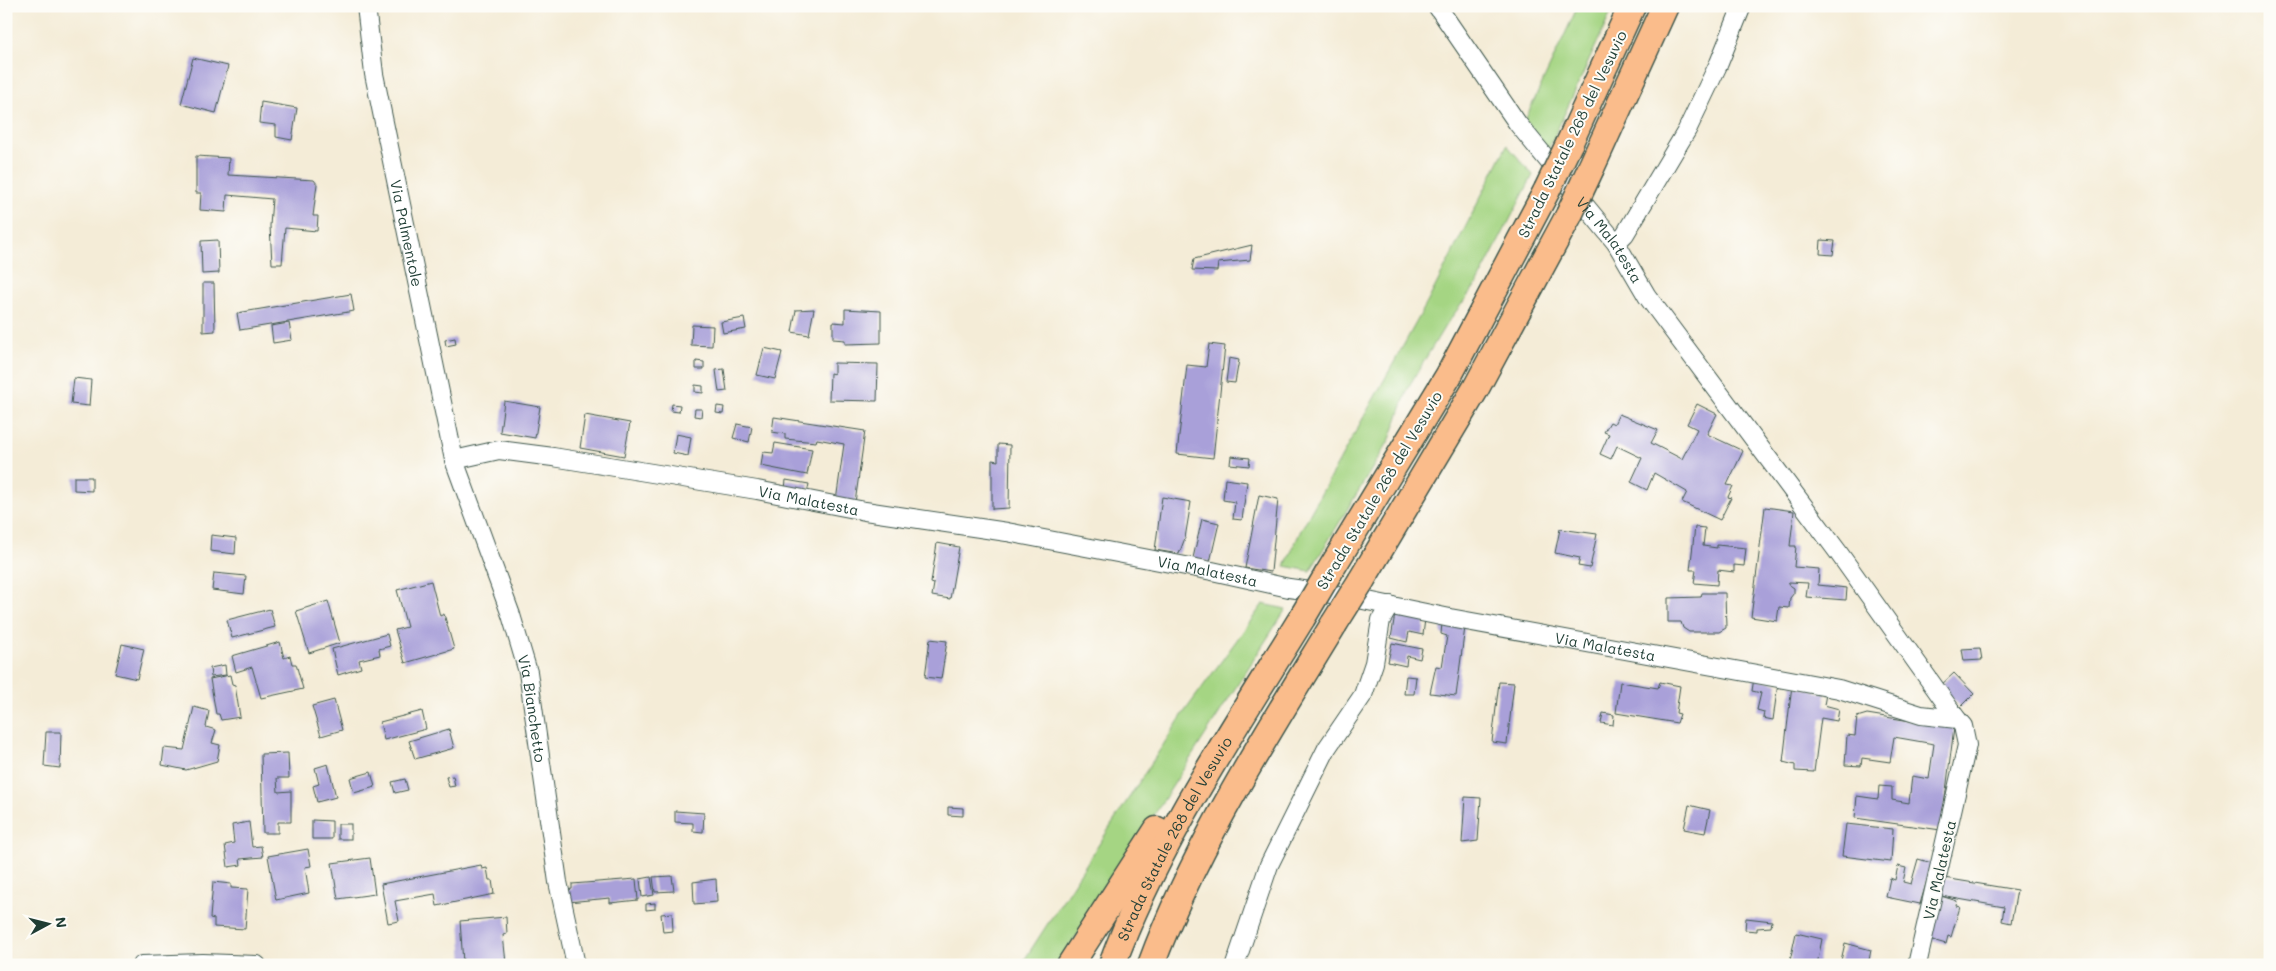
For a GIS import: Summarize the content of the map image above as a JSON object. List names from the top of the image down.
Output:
{
  "streets": {
    "highway": ["Strada Statale 268 del Vesuvio"],
    "street": ["Via Palmentole", "Via Malatesta", "Via Bianchetto"]
  },
  "crossings": [
    ["Via Palmentole", "Via Malatesta"],
    ["Via Palmentole", "Via Bianchetto"],
    ["Via Malatesta", "Via Bianchetto"]
  ],
  "north": "right"
}
